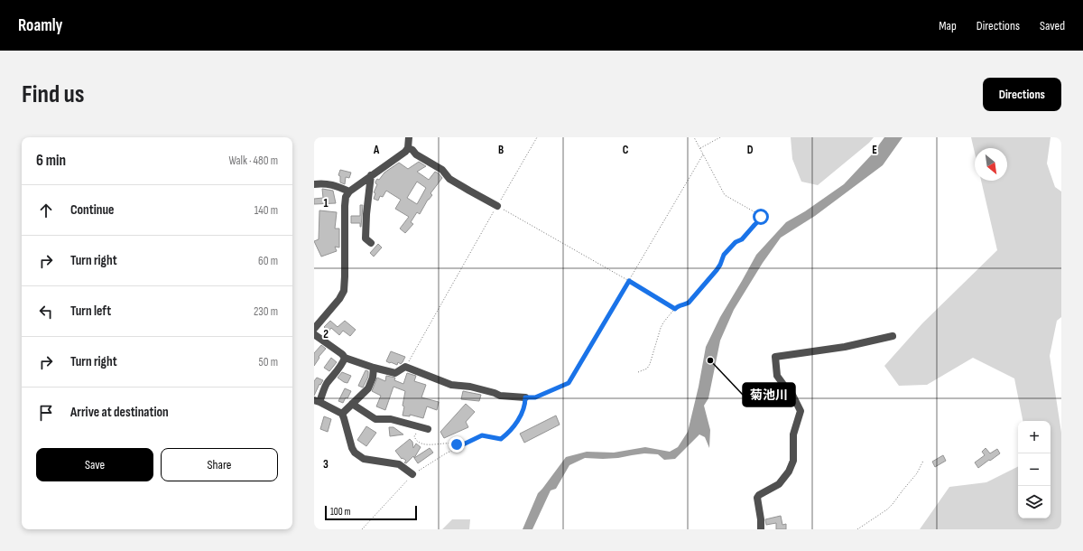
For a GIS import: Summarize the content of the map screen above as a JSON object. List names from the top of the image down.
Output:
{
  "places": ["菊池川"],
  "scale_bar": "100 m",
  "north": "bottom right",
  "page": {
    "header": "Roamly",
    "nav": ["Map", "Directions", "Saved"],
    "buttons": [
      "Directions",
      ["Save", "Share"]
    ],
    "title": "Find us",
    "heading": ["6 min", "Walk · 480 m"],
    "list": [
      ["Continue", "140 m"],
      ["Turn right", "60 m"],
      ["Turn left", "230 m"],
      ["Turn right", "50 m"],
      "Arrive at destination"
    ],
    "map_buttons": ["+", "−"],
    "scale": "100 m"
  },
  "grid": {
    "columns": [
      "A",
      "B",
      "C",
      "D",
      "E"
    ],
    "rows": ["1", "2", "3"]
  }
}
